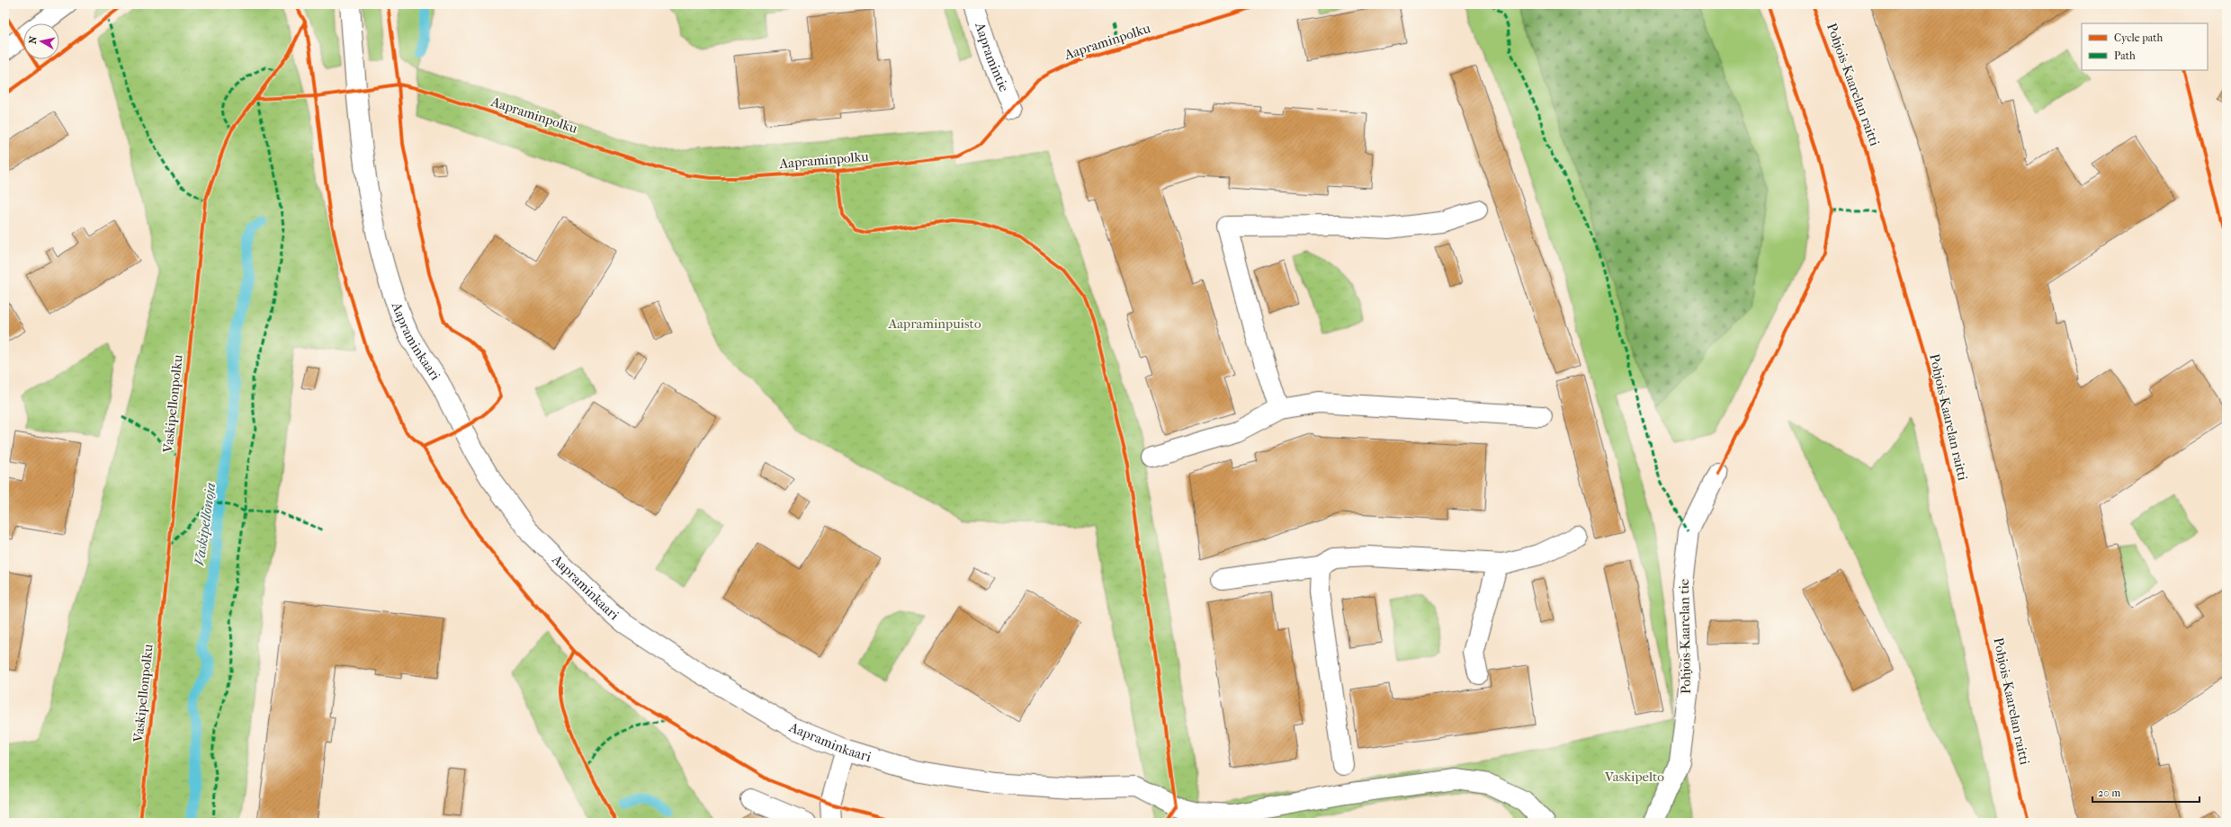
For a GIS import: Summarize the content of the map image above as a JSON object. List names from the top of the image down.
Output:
{
  "streets": {
    "street": ["Aapramintie", "Aapraminkaari", "Pohjois-Kaarelan tie"],
    "cycle path": ["Aapraminpolku", "Pohjois-Kaarelan raitti", "Vaskipellonpolku"]
  },
  "water": ["Vaskipellonoja"],
  "parks": ["Aapraminpuisto", "Vaskipelto"],
  "legend": ["Cycle path", "Path"],
  "scale_bar": "20 m",
  "north": "left"
}
